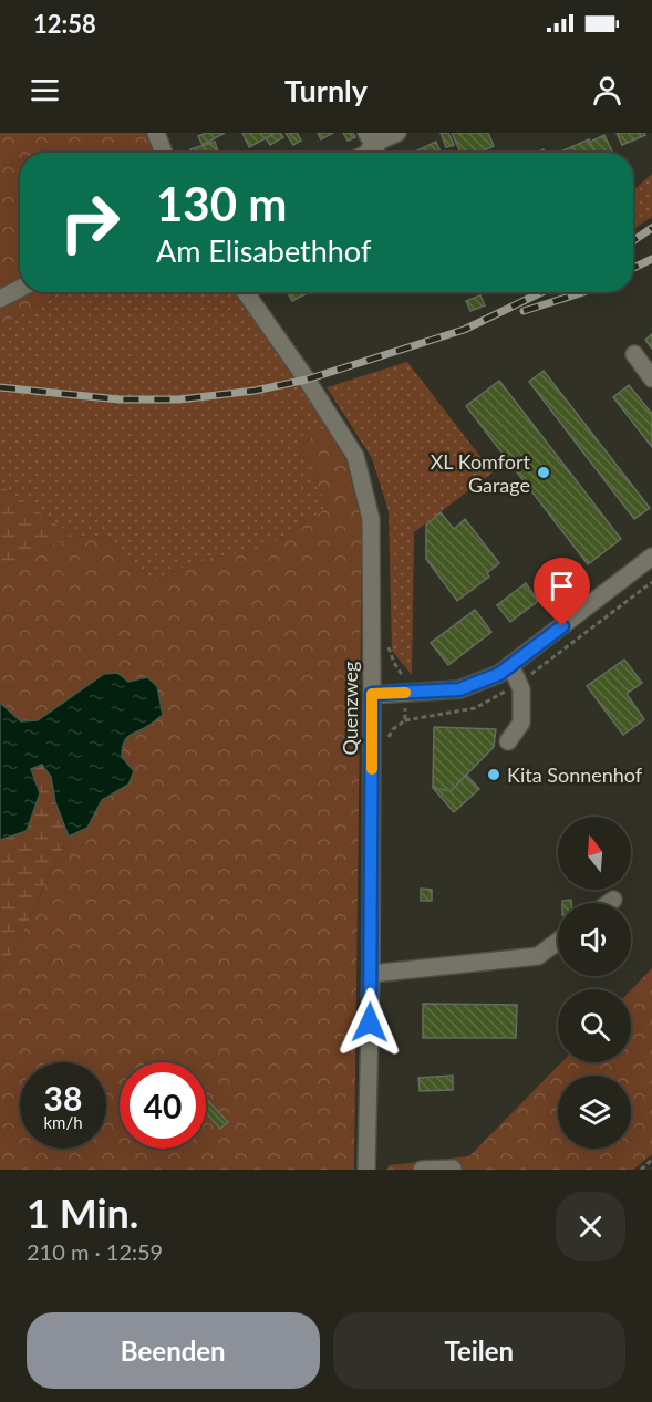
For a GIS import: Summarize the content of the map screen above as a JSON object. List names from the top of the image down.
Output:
{
  "streets": {
    "street": ["Quenzweg"]
  },
  "places": ["XL Komfort Garage", "Kita Sonnenhof"],
  "north": "top",
  "page": {
    "status": "12:58",
    "header": "Turnly",
    "turn": ["130 m", "Am Elisabethhof"],
    "speed": "38 km/h",
    "limit": "40",
    "heading": ["1 Min.", "210 m · 12:59"],
    "buttons": ["Beenden", "Teilen"]
  }
}
